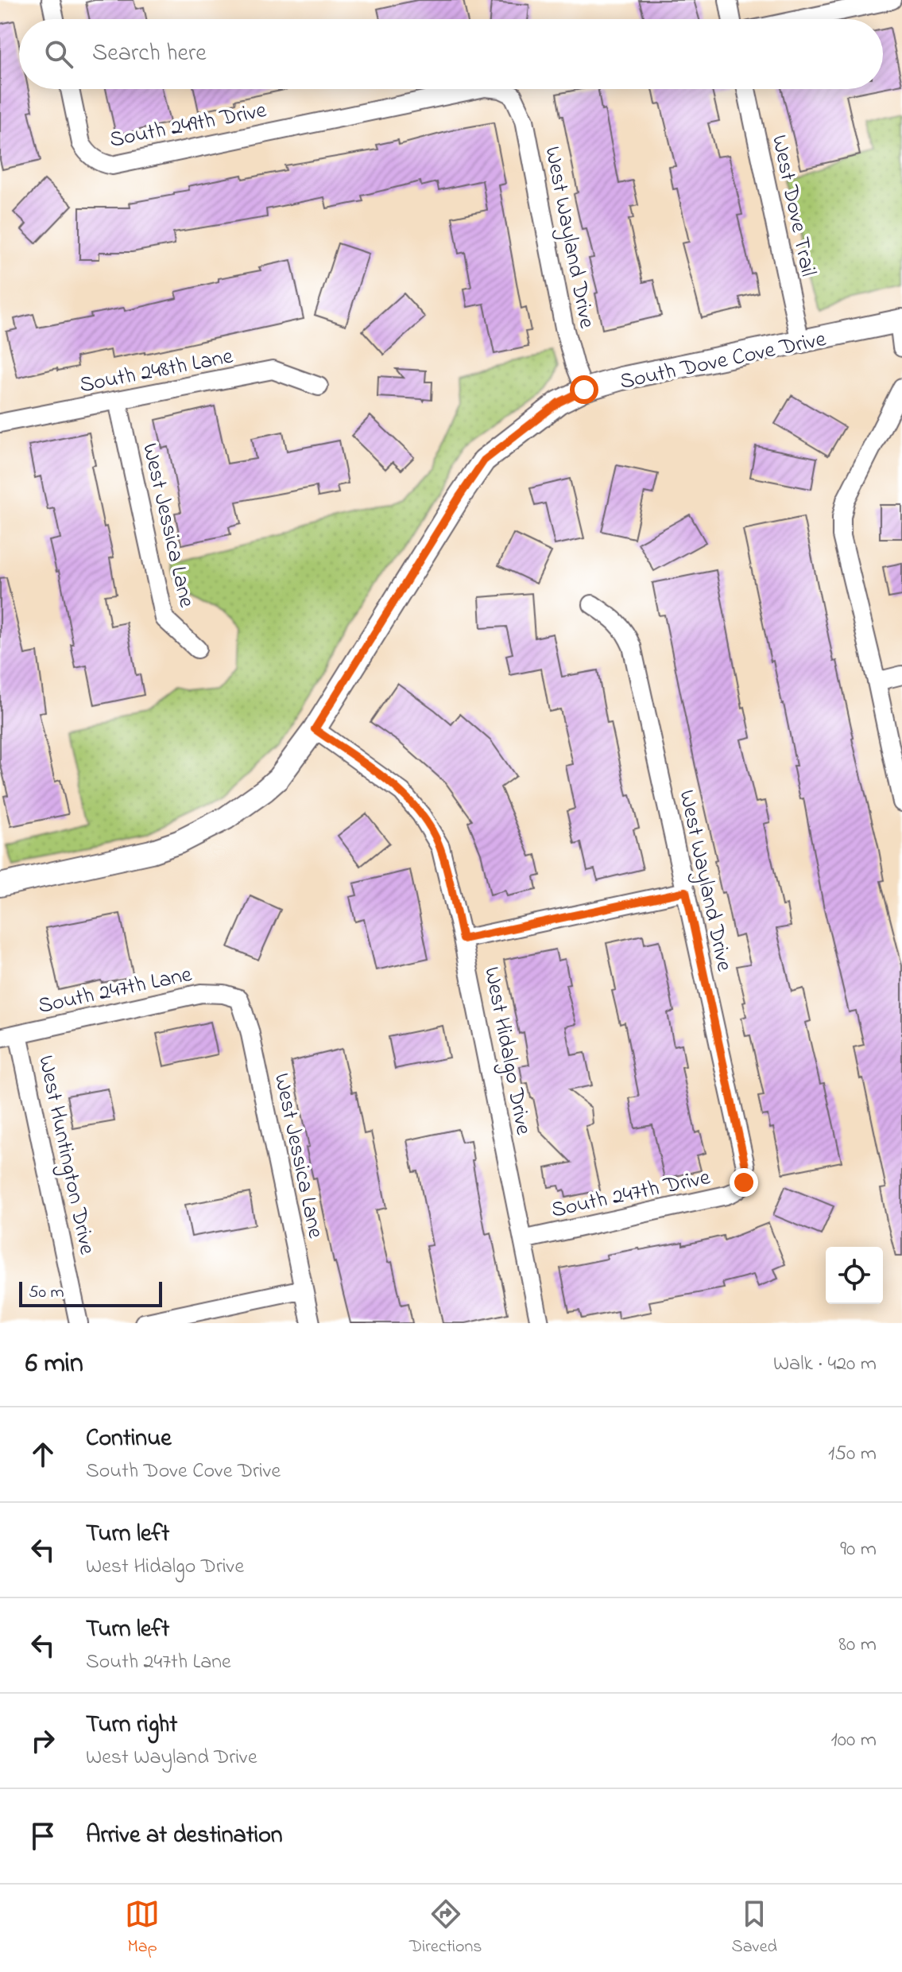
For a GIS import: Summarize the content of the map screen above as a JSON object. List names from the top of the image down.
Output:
{
  "streets": {
    "street": [
      "South 249th Drive",
      "West Dove Trail",
      "West Wayland Drive",
      "South Dove Cove Drive",
      "South 248th Lane",
      "West Jessica Lane",
      "South 247th Lane",
      "West Hidalgo Drive",
      "West Huntington Drive",
      "South 247th Drive"
    ]
  },
  "crossings": [
    ["South 249th Drive", "West Wayland Drive"],
    ["West Dove Trail", "South Dove Cove Drive"],
    ["West Wayland Drive", "South Dove Cove Drive"],
    ["West Wayland Drive", "South 247th Drive"],
    ["South Dove Cove Drive", "West Hidalgo Drive"],
    ["South 248th Lane", "West Jessica Lane"],
    ["West Jessica Lane", "South 247th Lane"],
    ["South 247th Lane", "West Huntington Drive"],
    ["West Hidalgo Drive", "South 247th Drive"]
  ],
  "scale_bar": "50 m",
  "page": {
    "search": "Search here",
    "scale": "50 m",
    "heading": ["6 min", "Walk · 420 m"],
    "list": [
      ["Continue", "South Dove Cove Drive", "150 m"],
      ["Turn left", "West Hidalgo Drive", "90 m"],
      ["Turn left", "South 247th Lane", "80 m"],
      ["Turn right", "West Wayland Drive", "100 m"],
      "Arrive at destination"
    ],
    "nav": ["Map", "Directions", "Saved"]
  }
}
